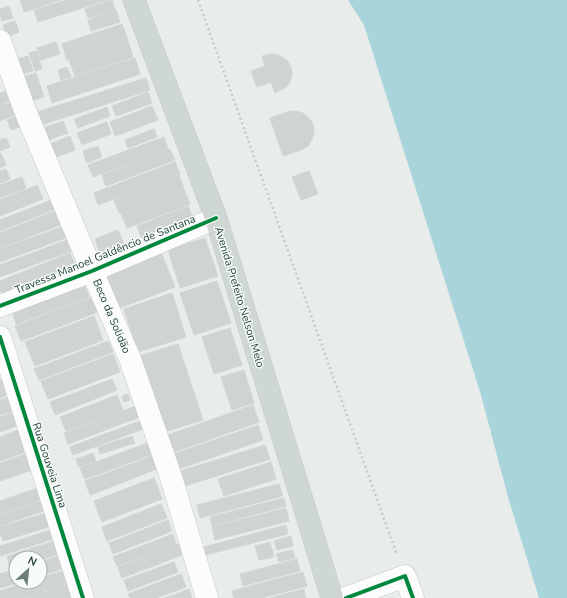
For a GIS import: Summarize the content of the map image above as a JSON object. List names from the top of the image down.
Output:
{
  "streets": {
    "main road": ["Avenida Prefeito Nelson Melo"],
    "street": ["Travessa Manoel Galdêncio de Santana", "Beco da Solidão", "Rua Gouveia Lima"]
  },
  "crossings": [
    ["Travessa Manoel Galdêncio de Santana", "Avenida Prefeito Nelson Melo"],
    ["Travessa Manoel Galdêncio de Santana", "Beco da Solidão"]
  ],
  "north": "top right"
}
